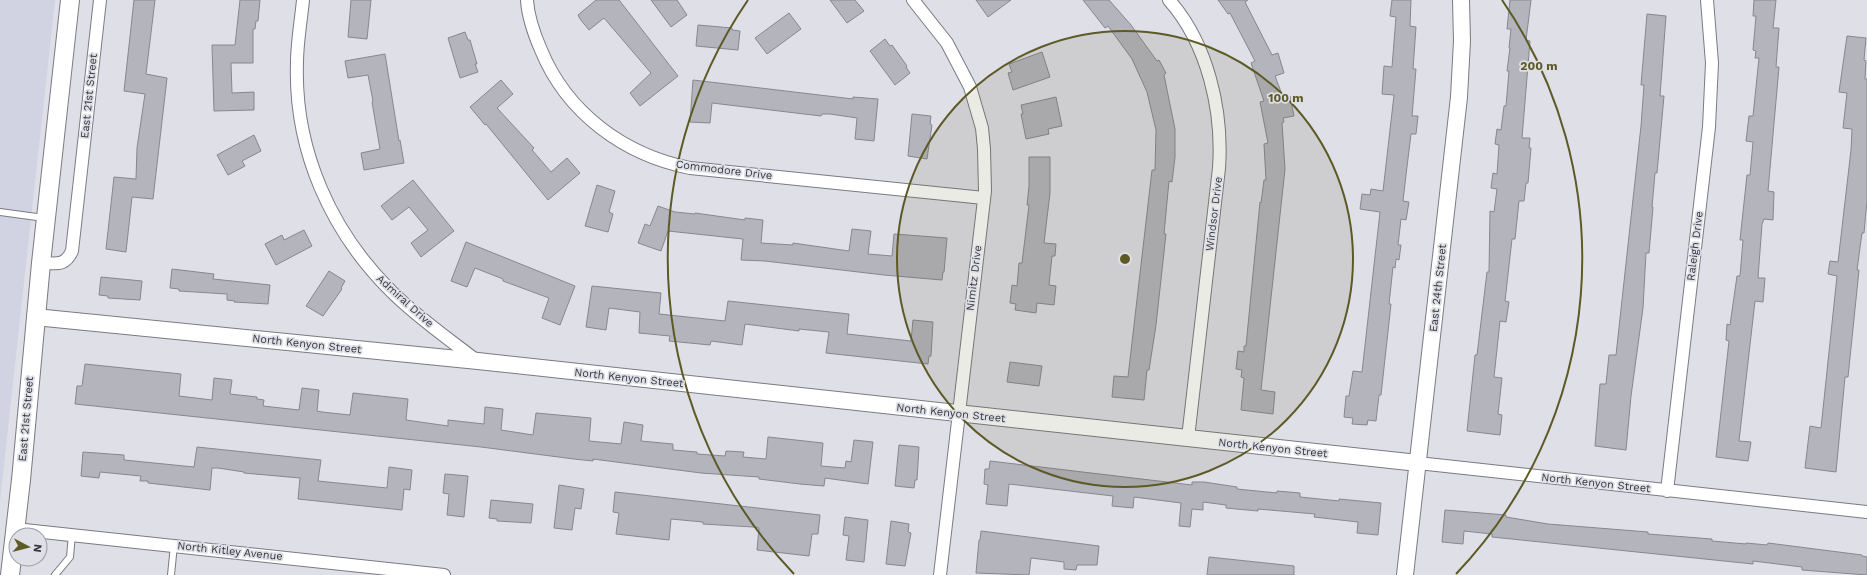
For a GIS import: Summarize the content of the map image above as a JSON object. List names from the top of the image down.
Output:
{
  "streets": {
    "main road": ["East 21st Street"],
    "street": [
      "Commodore Drive",
      "Windsor Drive",
      "Raleigh Drive",
      "Nimitz Drive",
      "East 24th Street",
      "Admiral Drive",
      "North Kenyon Street",
      "North Kitley Avenue"
    ]
  },
  "crossings": [
    ["East 21st Street", "North Kenyon Street"],
    ["Commodore Drive", "Nimitz Drive"],
    ["Windsor Drive", "North Kenyon Street"],
    ["Raleigh Drive", "North Kenyon Street"],
    ["Nimitz Drive", "North Kenyon Street"],
    ["East 24th Street", "North Kenyon Street"],
    ["Admiral Drive", "North Kenyon Street"]
  ],
  "north": "right",
  "rings": ["200 m", "100 m"]
}
